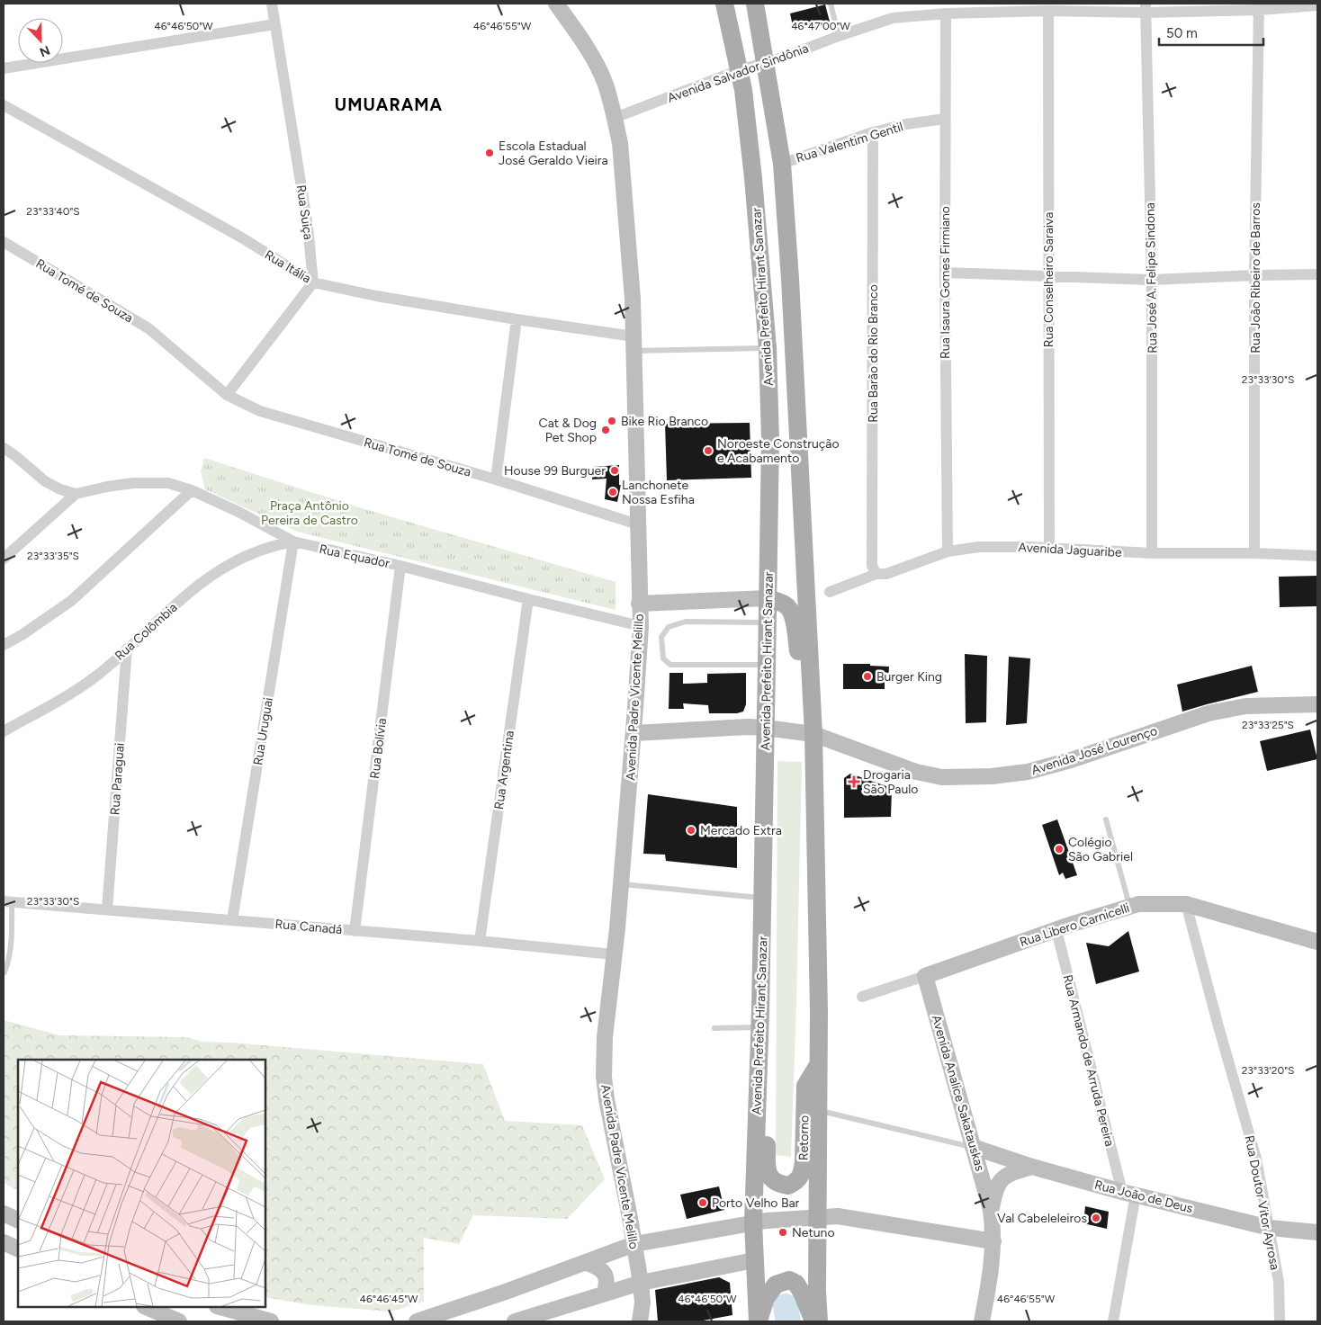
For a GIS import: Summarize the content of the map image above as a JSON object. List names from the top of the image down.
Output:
{
  "streets": {
    "main road": [
      "Avenida Prefeito Hirant Sanazar",
      "Avenida Padre Vicente Melillo",
      "Avenida José Lourenço",
      "Rua Libero Carnicelli",
      "Avenida Analice Sakatauskas",
      "Retorno",
      "Rua João de Deus"
    ],
    "street": [
      "Avenida Salvador Sindônia",
      "Rua Valentim Gentil",
      "Rua Suiça",
      "Rua Itália",
      "Rua José A. Felipe Sindona",
      "Rua João Ribeiro de Barros",
      "Rua Conselheiro Saraiva",
      "Rua Isaura Gomes Firmiano",
      "Rua Tomé de Souza",
      "Rua Barão do Rio Branco",
      "Avenida Jaguaribe",
      "Rua Equador",
      "Rua Colômbia",
      "Rua Uruguai",
      "Rua Bolívia",
      "Rua Argentina",
      "Rua Paraguai",
      "Rua Canadá",
      "Rua Armando de Arruda Pereira",
      "Rua Doutor Vitor Ayrosa"
    ]
  },
  "crossings": [
    ["Avenida Salvador Sindônia", "Rua José A. Felipe Sindona"],
    ["Avenida Salvador Sindônia", "Rua João Ribeiro de Barros"],
    ["Avenida Salvador Sindônia", "Rua Conselheiro Saraiva"],
    ["Avenida Salvador Sindônia", "Rua Isaura Gomes Firmiano"],
    ["Avenida Salvador Sindônia", "Avenida Prefeito Hirant Sanazar"],
    ["Avenida Salvador Sindônia", "Avenida Padre Vicente Melillo"],
    ["Rua Valentim Gentil", "Rua Isaura Gomes Firmiano"],
    ["Rua Valentim Gentil", "Rua Barão do Rio Branco"],
    ["Rua Suiça", "Rua Itália"],
    ["Rua Itália", "Avenida Padre Vicente Melillo"],
    ["Rua José A. Felipe Sindona", "Avenida Jaguaribe"],
    ["Rua João Ribeiro de Barros", "Avenida Jaguaribe"],
    ["Rua Conselheiro Saraiva", "Avenida Jaguaribe"],
    ["Rua Isaura Gomes Firmiano", "Avenida Jaguaribe"],
    ["Rua Tomé de Souza", "Avenida Padre Vicente Melillo"],
    ["Avenida Prefeito Hirant Sanazar", "Avenida José Lourenço"],
    ["Avenida Prefeito Hirant Sanazar", "Retorno"],
    ["Rua Barão do Rio Branco", "Avenida Jaguaribe"],
    ["Rua Equador", "Rua Colômbia"],
    ["Rua Equador", "Avenida Padre Vicente Melillo"],
    ["Rua Equador", "Rua Uruguai"],
    ["Rua Equador", "Rua Bolívia"],
    ["Rua Equador", "Rua Argentina"],
    ["Rua Colômbia", "Rua Uruguai"],
    ["Rua Colômbia", "Rua Paraguai"],
    ["Avenida Padre Vicente Melillo", "Avenida José Lourenço"],
    ["Avenida Padre Vicente Melillo", "Rua Canadá"],
    ["Rua Uruguai", "Rua Canadá"],
    ["Rua Bolívia", "Rua Canadá"],
    ["Rua Argentina", "Rua Canadá"],
    ["Rua Paraguai", "Rua Canadá"],
    ["Rua Libero Carnicelli", "Rua Armando de Arruda Pereira"],
    ["Rua Libero Carnicelli", "Avenida Analice Sakatauskas"],
    ["Rua Libero Carnicelli", "Rua Doutor Vitor Ayrosa"],
    ["Rua Armando de Arruda Pereira", "Rua João de Deus"],
    ["Avenida Analice Sakatauskas", "Rua João de Deus"],
    ["Rua João de Deus", "Rua Doutor Vitor Ayrosa"]
  ],
  "districts": ["UMUARAMA"],
  "parks": ["Praça Antônio Pereira de Castro"],
  "places": {
    "other": [
      "Escola Estadual José Geraldo Vieira",
      "Bike Rio Branco",
      "Cat & Dog Pet Shop",
      "Noroeste Construção e Acabamento",
      "House 99 Burguer",
      "Lanchonete Nossa Esfiha",
      "Burger King",
      "Mercado Extra",
      "Colégio São Gabriel",
      "Porto Velho Bar",
      "Val Cabeleleiros",
      "Netuno"
    ],
    "health": ["Drogaria São Paulo"]
  },
  "scale_bar": "50 m",
  "north": "bottom",
  "coordinates": [
    "46°46'50\"W",
    "46°46'55\"W",
    "46°47'00\"W",
    "23°33'40\"S",
    "23°33'30\"S",
    "23°33'35\"S",
    "23°33'25\"S",
    "23°33'20\"S",
    "46°46'45\"W"
  ]
}
